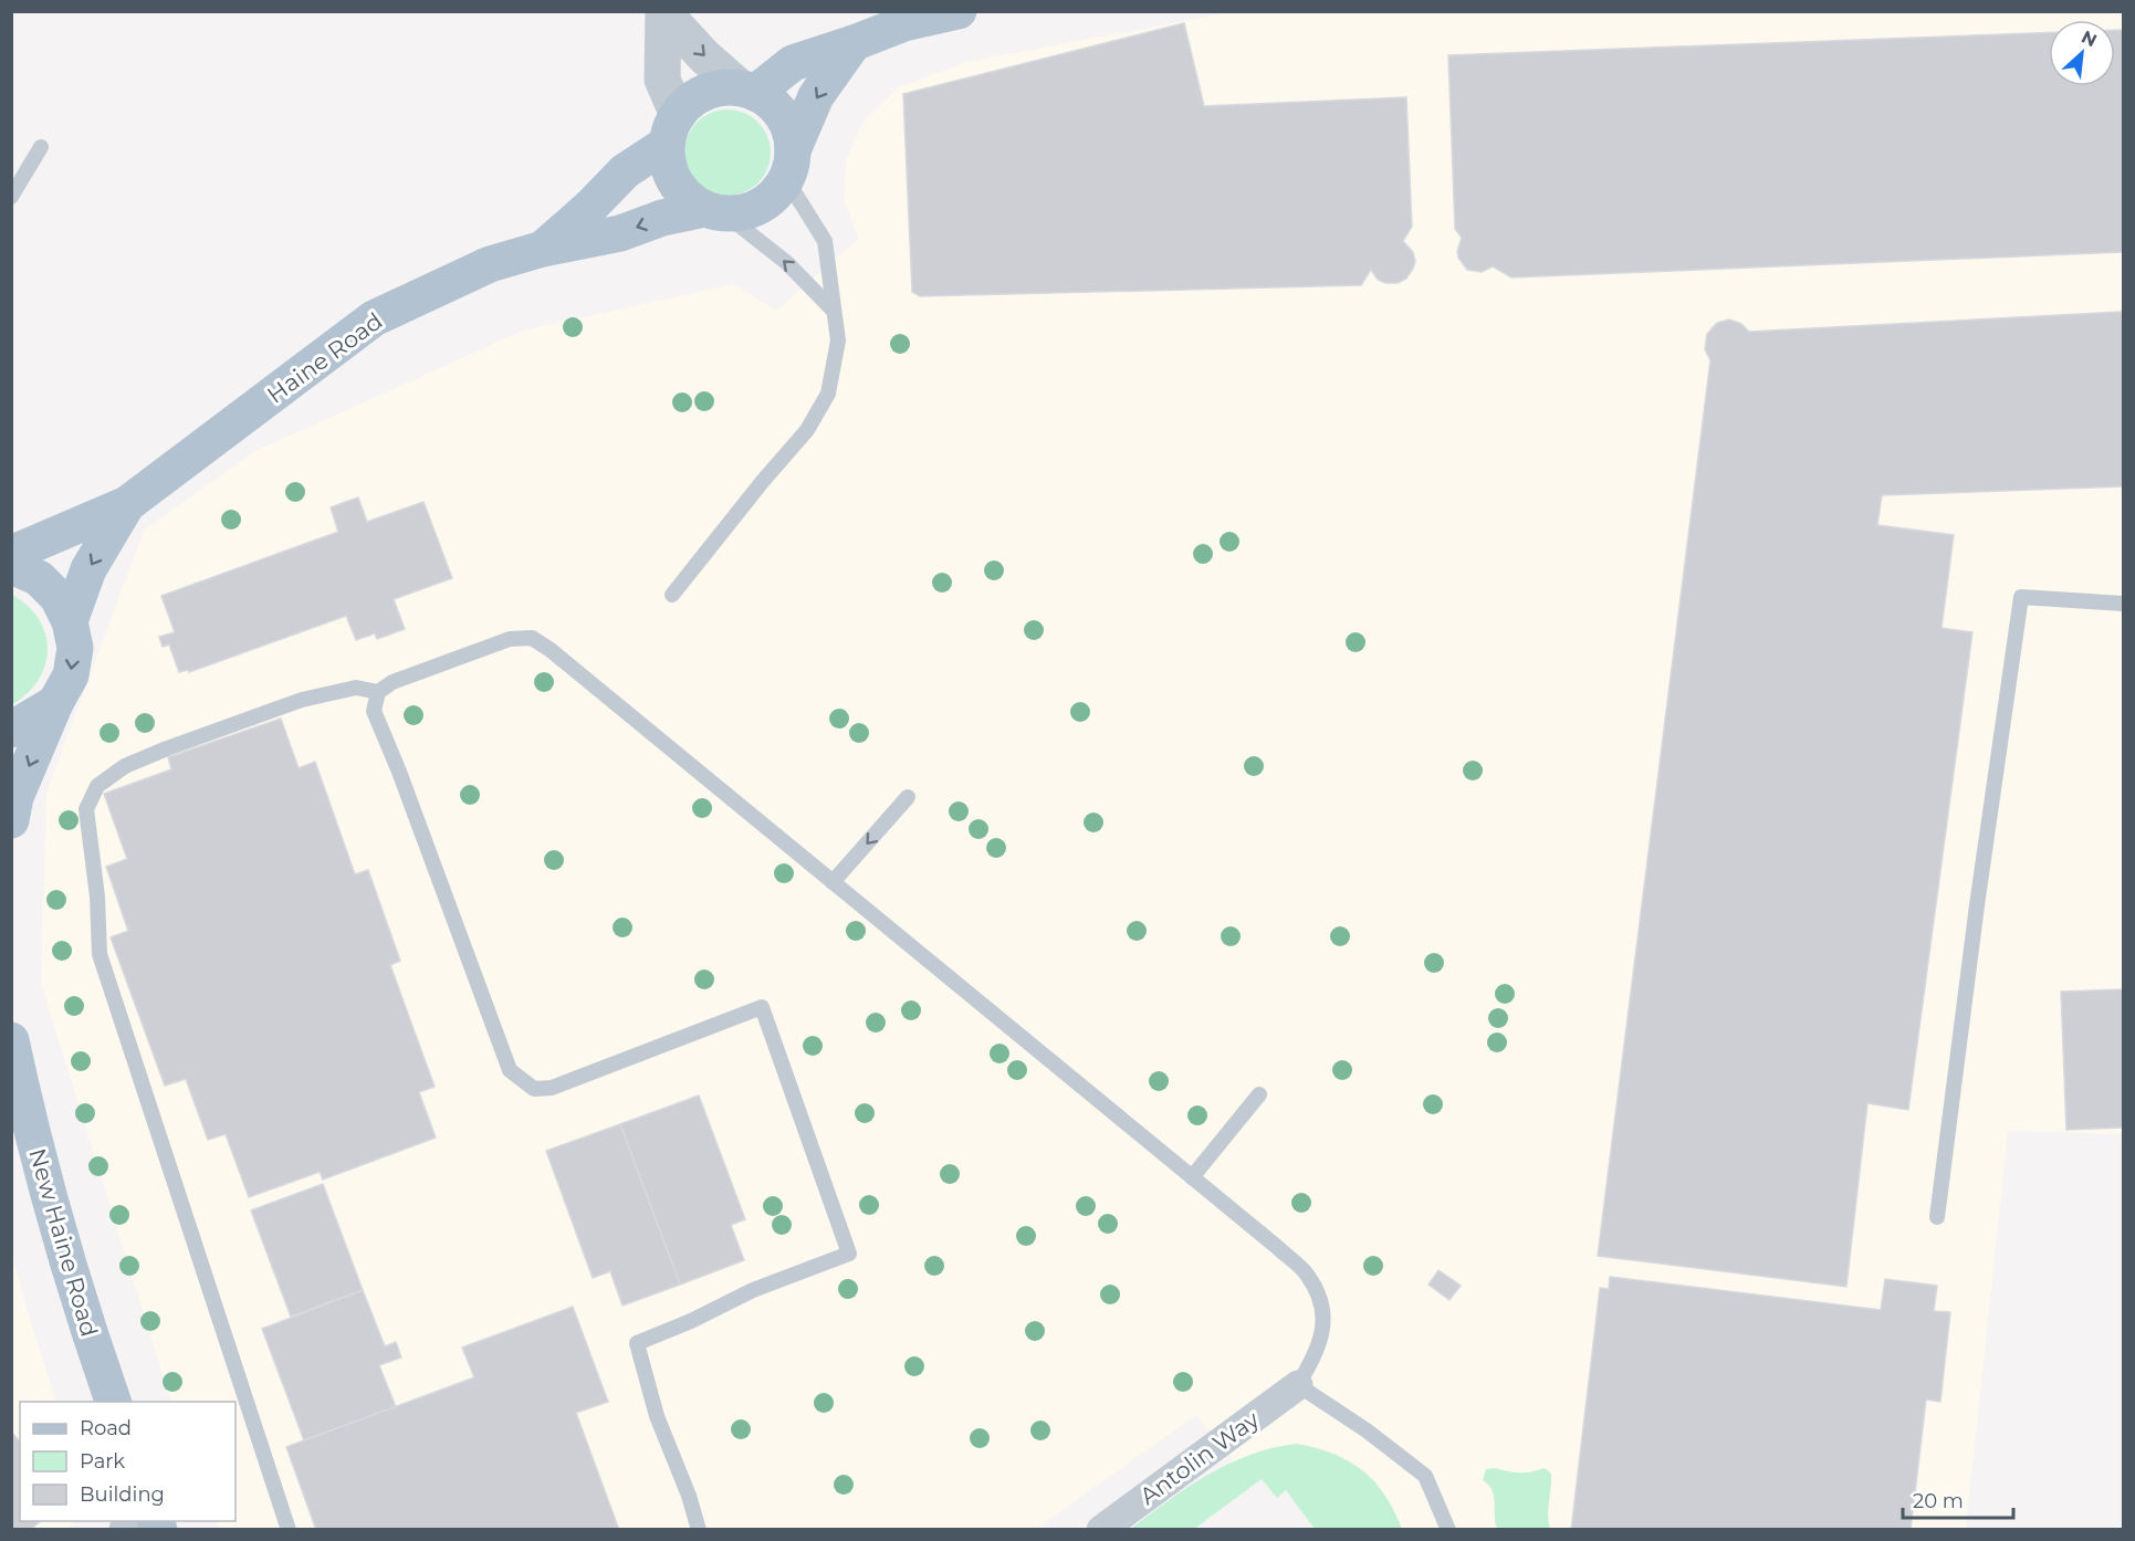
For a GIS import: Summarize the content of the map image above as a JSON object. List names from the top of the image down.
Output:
{
  "streets": {
    "main road": ["Haine Road", "New Haine Road"],
    "street": ["Antolin Way"]
  },
  "legend": ["Road", "Park", "Building"],
  "scale_bar": "20 m",
  "north": "top right"
}
